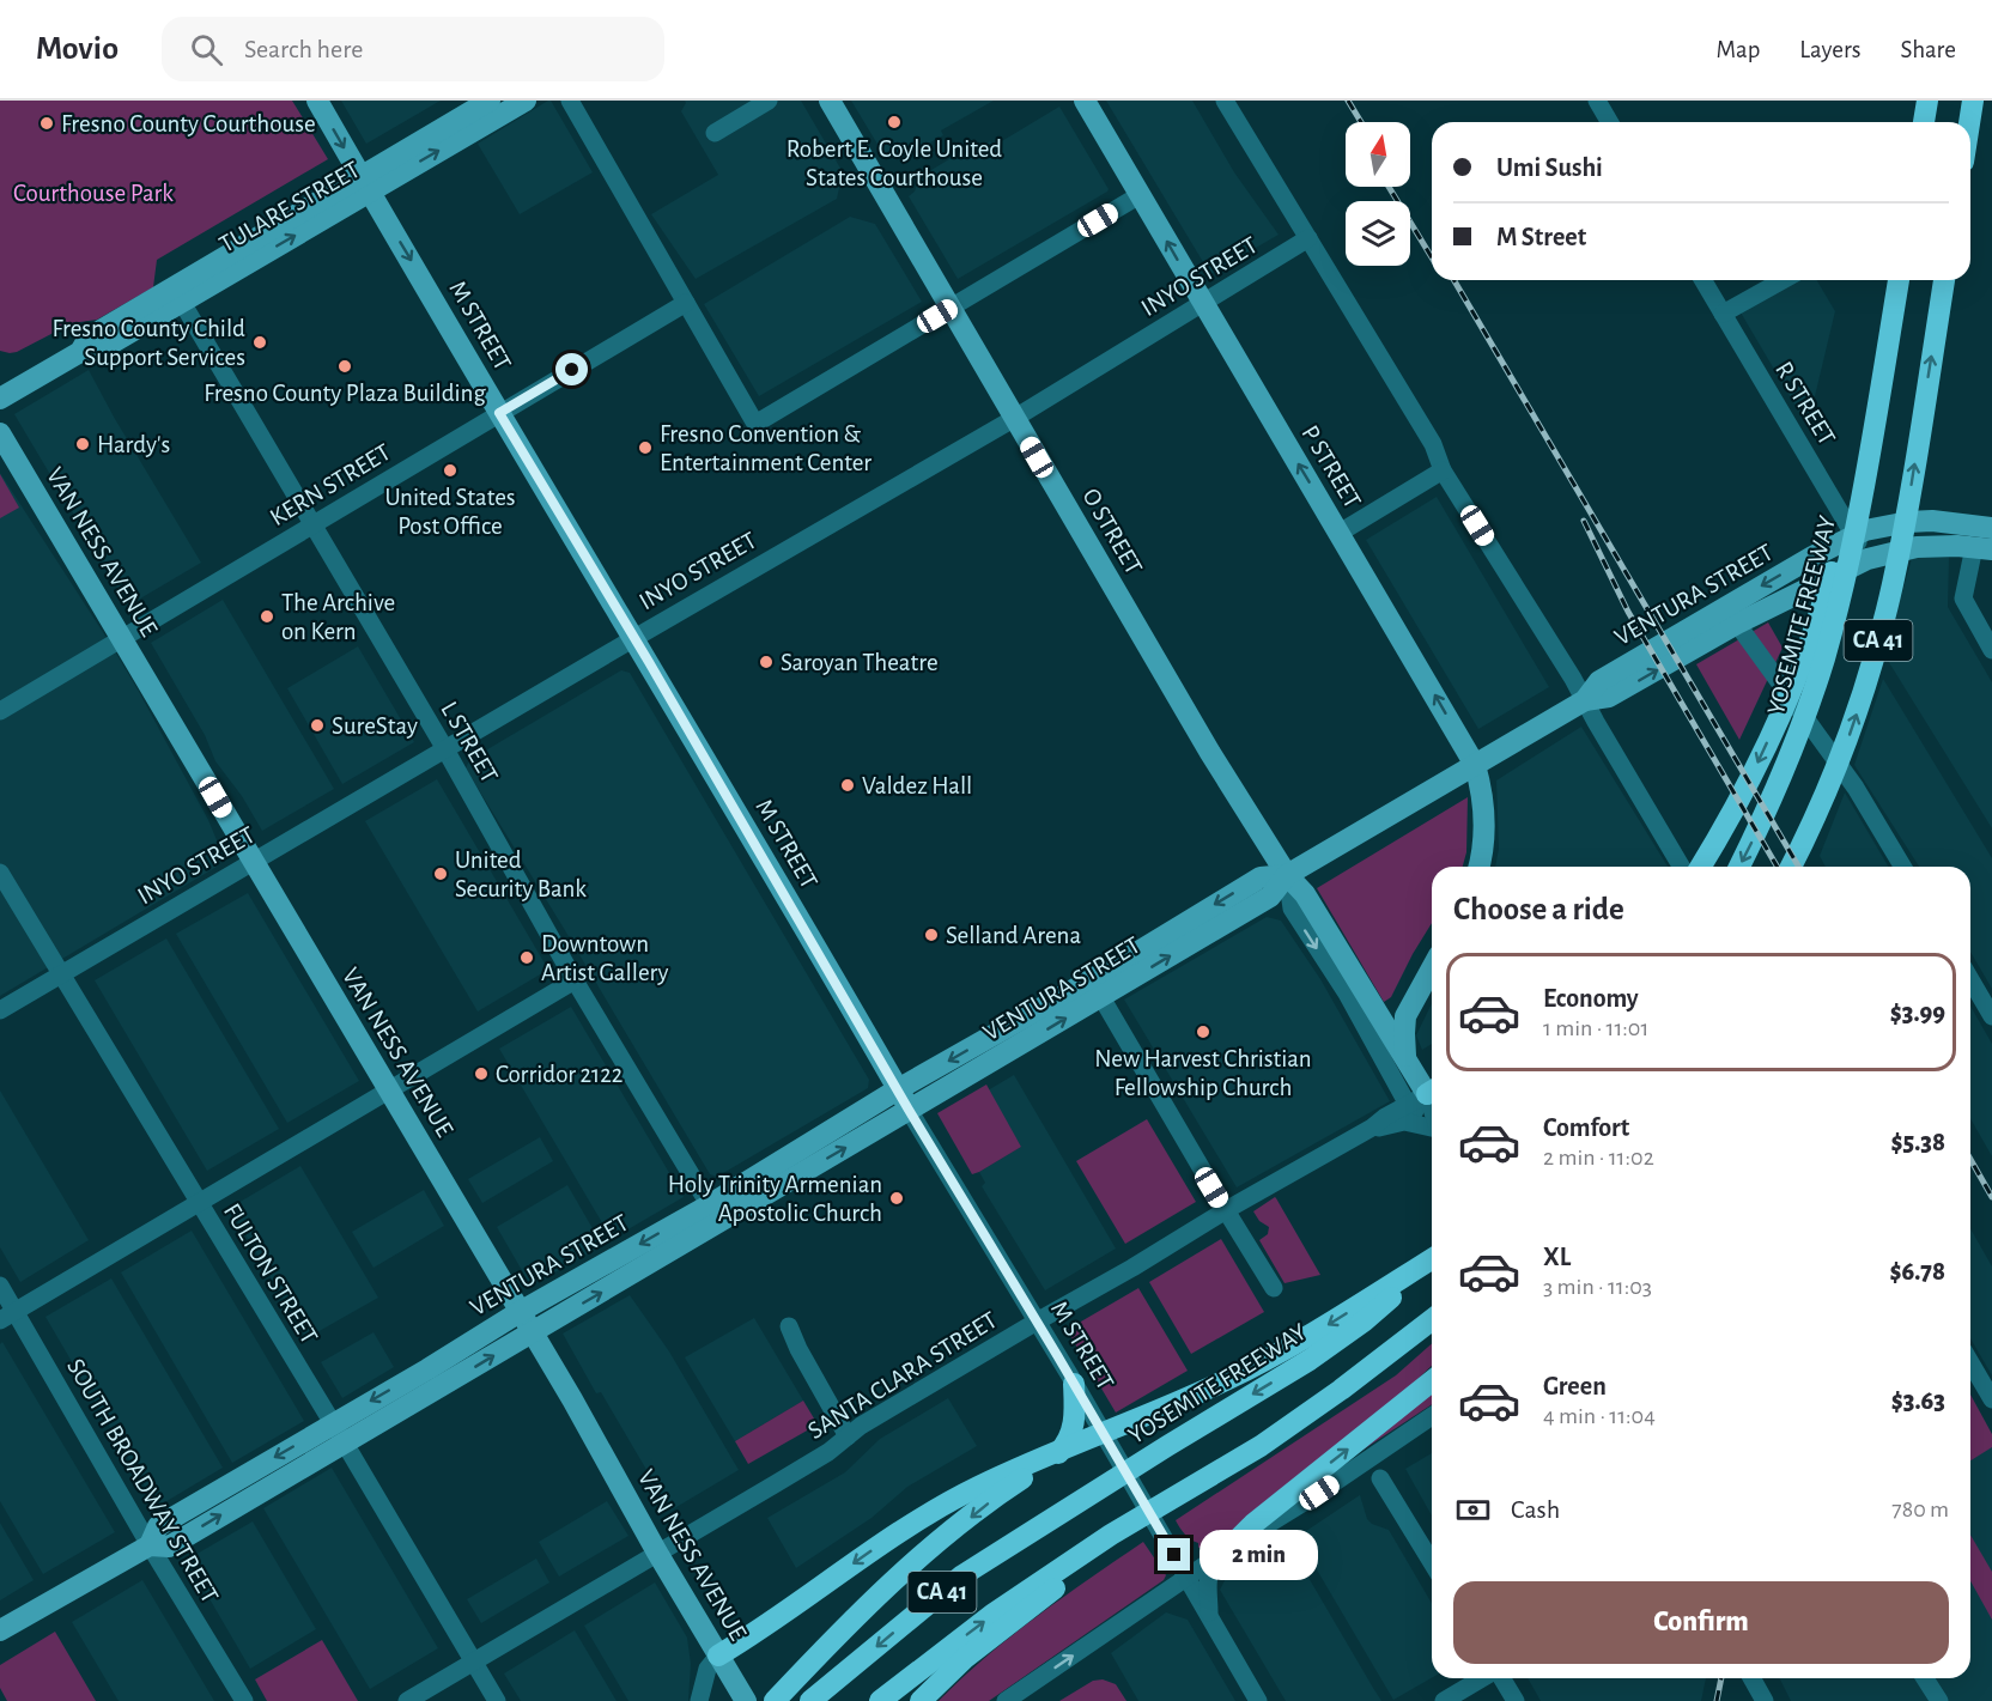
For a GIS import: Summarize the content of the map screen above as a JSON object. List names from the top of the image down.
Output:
{
  "streets": {
    "highway": ["YOSEMITE FREEWAY", "CA 41"],
    "main road": [
      "TULARE STREET",
      "M STREET",
      "P STREET",
      "O STREET",
      "VAN NESS AVENUE",
      "VENTURA STREET"
    ],
    "street": [
      "INYO STREET",
      "R STREET",
      "KERN STREET",
      "L STREET",
      "FULTON STREET",
      "SANTA CLARA STREET",
      "SOUTH BROADWAY STREET"
    ]
  },
  "crossings": [
    ["TULARE STREET", "M STREET"],
    ["TULARE STREET", "L STREET"],
    ["INYO STREET", "M STREET"],
    ["INYO STREET", "P STREET"],
    ["INYO STREET", "O STREET"],
    ["INYO STREET", "VAN NESS AVENUE"],
    ["INYO STREET", "L STREET"],
    ["INYO STREET", "FULTON STREET"],
    ["M STREET", "KERN STREET"],
    ["M STREET", "VENTURA STREET"],
    ["M STREET", "SANTA CLARA STREET"],
    ["R STREET", "VENTURA STREET"],
    ["P STREET", "VENTURA STREET"],
    ["KERN STREET", "VAN NESS AVENUE"],
    ["KERN STREET", "L STREET"],
    ["O STREET", "VENTURA STREET"],
    ["O STREET", "SANTA CLARA STREET"],
    ["VAN NESS AVENUE", "VENTURA STREET"],
    ["VAN NESS AVENUE", "SANTA CLARA STREET"],
    ["VENTURA STREET", "L STREET"],
    ["VENTURA STREET", "FULTON STREET"],
    ["VENTURA STREET", "SOUTH BROADWAY STREET"],
    ["YOSEMITE FREEWAY", "CA 41"],
    ["FULTON STREET", "SANTA CLARA STREET"]
  ],
  "one_way": ["P STREET"],
  "parks": ["Courthouse Park"],
  "places": [
    "Robert E. Coyle United States Courthouse",
    "Fresno County Courthouse",
    "Fresno County Child Support Services",
    "Fresno County Plaza Building",
    "Hardy's",
    "Fresno Convention & Entertainment Center",
    "United States Post Office",
    "The Archive on Kern",
    "Saroyan Theatre",
    "SureStay",
    "Valdez Hall",
    "United Security Bank",
    "Selland Arena",
    "Downtown Artist Gallery",
    "New Harvest Christian Fellowship Church",
    "Corridor 2122",
    "Holy Trinity Armenian Apostolic Church"
  ],
  "north": "top",
  "page": {
    "header": "Movio",
    "search": "Search here",
    "nav": ["Map", "Layers", "Share"],
    "banner": ["Umi Sushi", "M Street"],
    "heading": "Choose a ride",
    "list": [
      {
        "name": "Economy",
        "note": "1 min · 11:01",
        "value": "$3.99"
      },
      {
        "name": "Comfort",
        "note": "2 min · 11:02",
        "value": "$5.38"
      },
      {
        "name": "XL",
        "note": "3 min · 11:03",
        "value": "$6.78"
      },
      {
        "name": "Green",
        "note": "4 min · 11:04",
        "value": "$3.63"
      }
    ],
    "pay": ["Cash", "780 m"],
    "bubble": "2 min",
    "buttons": "Confirm"
  }
}
